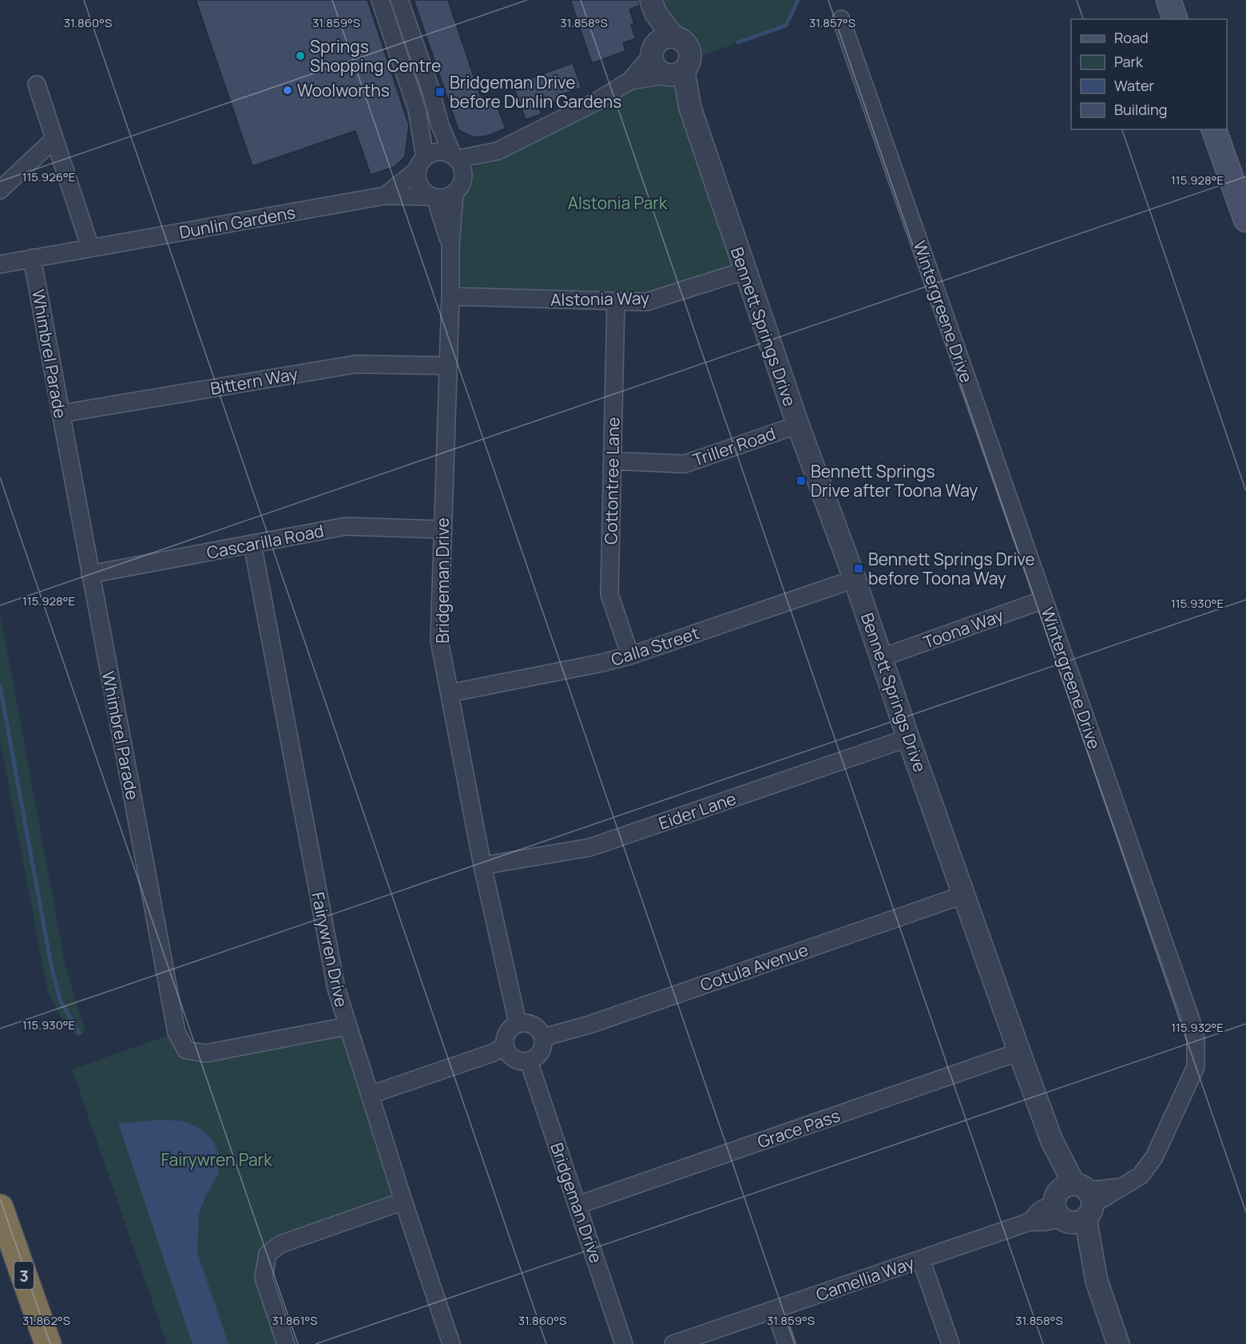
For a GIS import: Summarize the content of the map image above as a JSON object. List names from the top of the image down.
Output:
{
  "streets": {
    "highway": ["3"],
    "street": [
      "Dunlin Gardens",
      "Alstonia Way",
      "Wintergreene Drive",
      "Bennett Springs Drive",
      "Whimbrel Parade",
      "Bittern Way",
      "Triller Road",
      "Cottontree Lane",
      "Cascarilla Road",
      "Bridgeman Drive",
      "Toona Way",
      "Calla Street",
      "Eider Lane",
      "Fairywren Drive",
      "Cotula Avenue",
      "Grace Pass",
      "Camellia Way"
    ]
  },
  "crossings": [
    ["Dunlin Gardens", "Whimbrel Parade"],
    ["Dunlin Gardens", "Bridgeman Drive"],
    ["Alstonia Way", "Bennett Springs Drive"],
    ["Alstonia Way", "Cottontree Lane"],
    ["Alstonia Way", "Bridgeman Drive"],
    ["Wintergreene Drive", "Bennett Springs Drive"],
    ["Wintergreene Drive", "Toona Way"],
    ["Wintergreene Drive", "Camellia Way"],
    ["Bennett Springs Drive", "Triller Road"],
    ["Bennett Springs Drive", "Toona Way"],
    ["Bennett Springs Drive", "Calla Street"],
    ["Bennett Springs Drive", "Eider Lane"],
    ["Bennett Springs Drive", "Cotula Avenue"],
    ["Bennett Springs Drive", "Grace Pass"],
    ["Bennett Springs Drive", "Camellia Way"],
    ["Whimbrel Parade", "Bittern Way"],
    ["Whimbrel Parade", "Cascarilla Road"],
    ["Whimbrel Parade", "Fairywren Drive"],
    ["Bittern Way", "Bridgeman Drive"],
    ["Triller Road", "Cottontree Lane"],
    ["Cottontree Lane", "Calla Street"],
    ["Cascarilla Road", "Bridgeman Drive"],
    ["Cascarilla Road", "Fairywren Drive"],
    ["Bridgeman Drive", "Calla Street"],
    ["Bridgeman Drive", "Eider Lane"],
    ["Bridgeman Drive", "Cotula Avenue"],
    ["Bridgeman Drive", "Grace Pass"]
  ],
  "parks": ["Alstonia Park", "Fairywren Park"],
  "places": {
    "other": ["Springs Shopping Centre", "Woolworths"],
    "transit": ["Bridgeman Drive before Dunlin Gardens", "Bennett Springs Drive after Toona Way", "Bennett Springs Drive before Toona Way"]
  },
  "legend": [
    "Road",
    "Park",
    "Water",
    "Building"
  ],
  "coordinates": [
    "31.860°S",
    "31.859°S",
    "31.858°S",
    "31.857°S",
    "115.926°E",
    "115.928°E",
    "115.930°E",
    "115.932°E",
    "31.862°S",
    "31.861°S"
  ]
}
